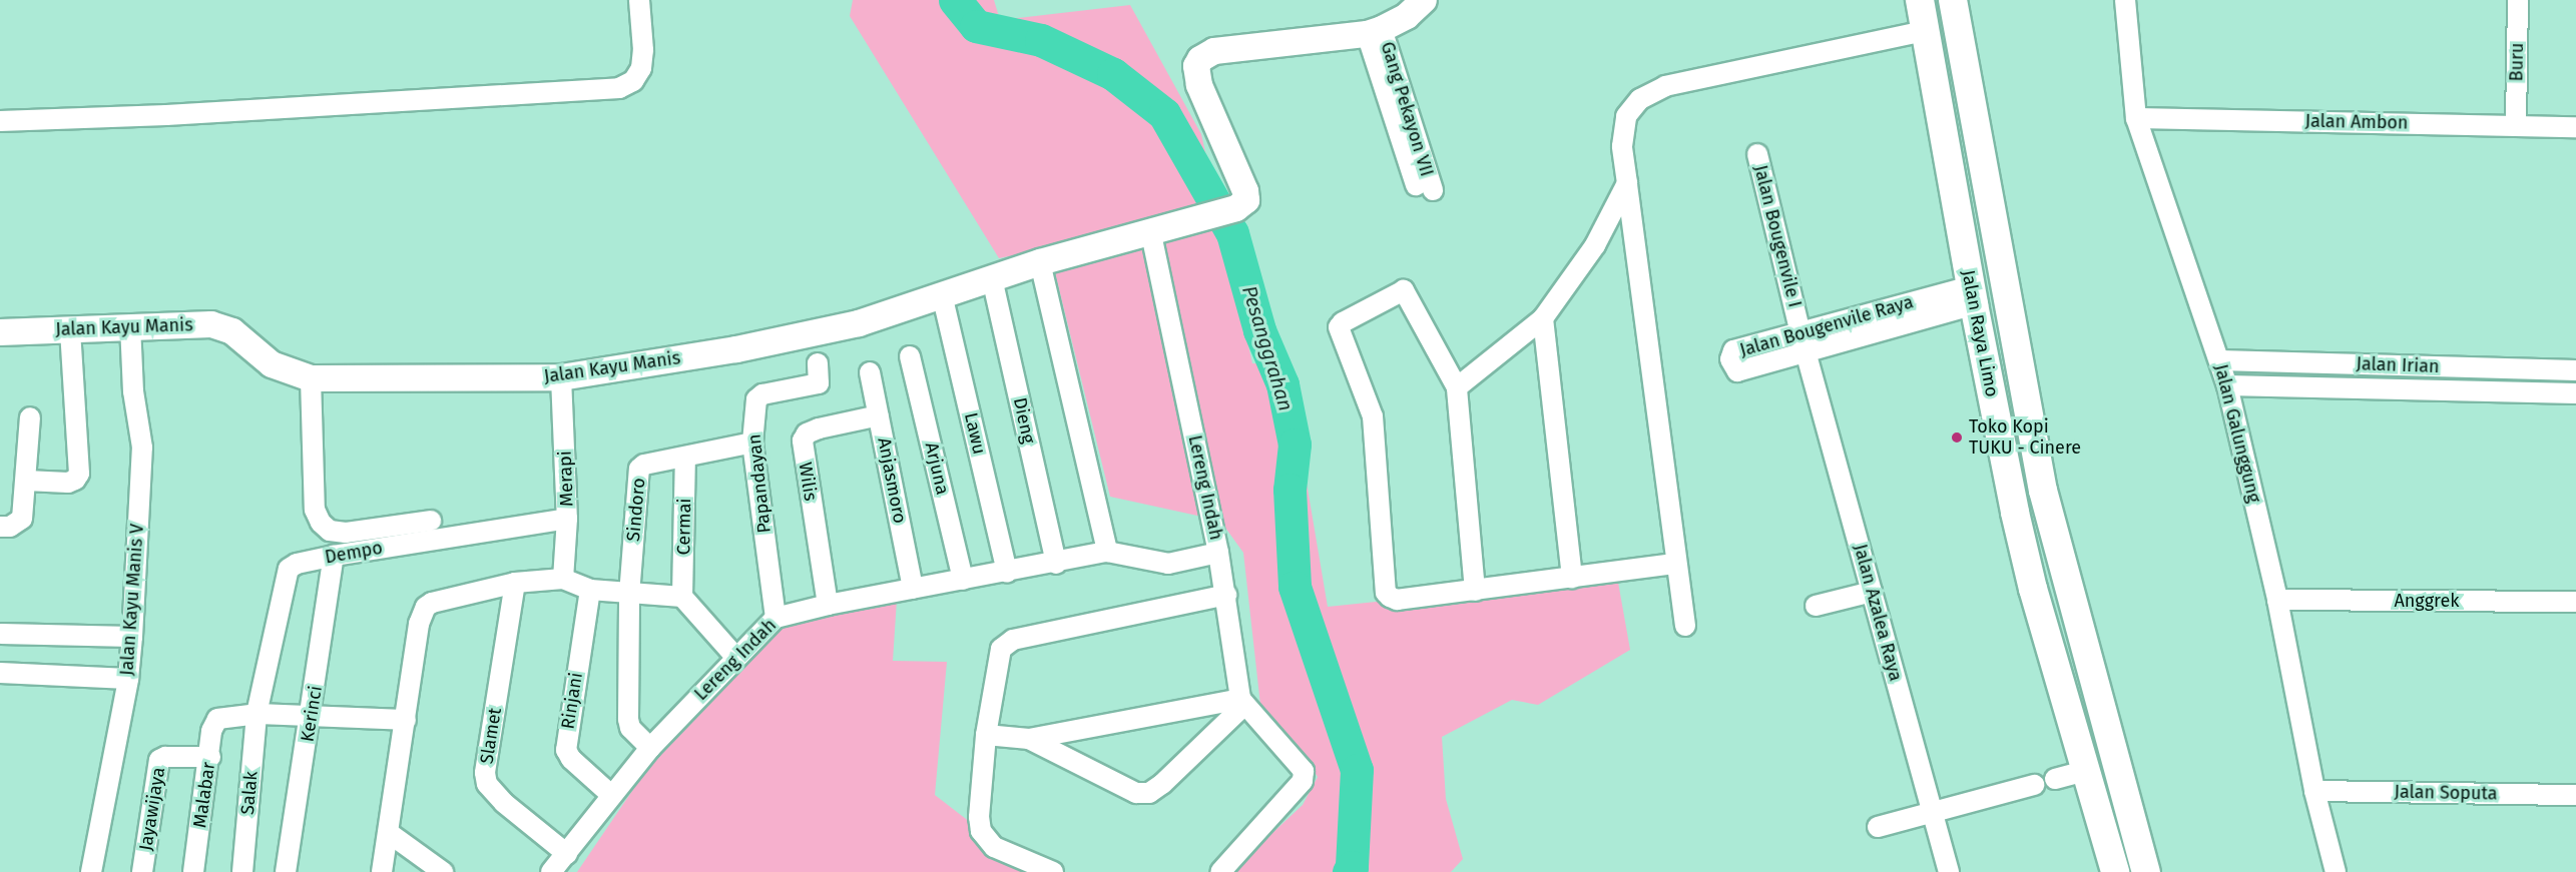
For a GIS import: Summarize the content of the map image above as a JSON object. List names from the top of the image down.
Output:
{
  "streets": {
    "main road": ["Jalan Raya Limo"],
    "street": [
      "Buru",
      "Gang Pekayon VII",
      "Jalan Ambon",
      "Jalan Bougenvile I",
      "Jalan Bougenvile Raya",
      "Jalan Kayu Manis",
      "Jalan Irian",
      "Dieng",
      "Lawu",
      "Jalan Galunggung",
      "Arjuna",
      "Merapi",
      "Anjasmoro",
      "Wilis",
      "Papandayan",
      "Lereng Indah",
      "Sindoro",
      "Cermai",
      "Dempo",
      "Jalan Kayu Manis V",
      "Anggrek",
      "Jalan Azalea Raya",
      "Rinjani",
      "Kerinci",
      "Slamet",
      "Salak",
      "Jalan Soputa",
      "Malabar",
      "Jayawijaya"
    ]
  },
  "crossings": [
    ["Buru", "Jalan Ambon"],
    ["Jalan Ambon", "Jalan Galunggung"],
    ["Jalan Bougenvile I", "Jalan Bougenvile Raya"],
    ["Jalan Bougenvile I", "Jalan Azalea Raya"],
    ["Jalan Bougenvile Raya", "Jalan Raya Limo"],
    ["Jalan Bougenvile Raya", "Jalan Azalea Raya"],
    ["Jalan Kayu Manis", "Dieng"],
    ["Jalan Kayu Manis", "Lawu"],
    ["Jalan Kayu Manis", "Merapi"],
    ["Jalan Kayu Manis", "Lereng Indah"],
    ["Jalan Kayu Manis", "Jalan Kayu Manis V"],
    ["Jalan Irian", "Jalan Galunggung"],
    ["Dieng", "Lereng Indah"],
    ["Lawu", "Lereng Indah"],
    ["Jalan Galunggung", "Anggrek"],
    ["Jalan Galunggung", "Jalan Soputa"],
    ["Arjuna", "Lereng Indah"],
    ["Merapi", "Dempo"],
    ["Anjasmoro", "Wilis"],
    ["Anjasmoro", "Lereng Indah"],
    ["Wilis", "Lereng Indah"],
    ["Papandayan", "Lereng Indah"],
    ["Papandayan", "Sindoro"],
    ["Lereng Indah", "Rinjani"],
    ["Lereng Indah", "Slamet"],
    ["Sindoro", "Cermai"],
    ["Dempo", "Kerinci"],
    ["Dempo", "Salak"],
    ["Dempo", "Malabar"],
    ["Salak", "Malabar"],
    ["Malabar", "Jayawijaya"]
  ],
  "water": ["Pesanggrahan"],
  "places": ["Toko Kopi TUKU - Cinere"]
}
